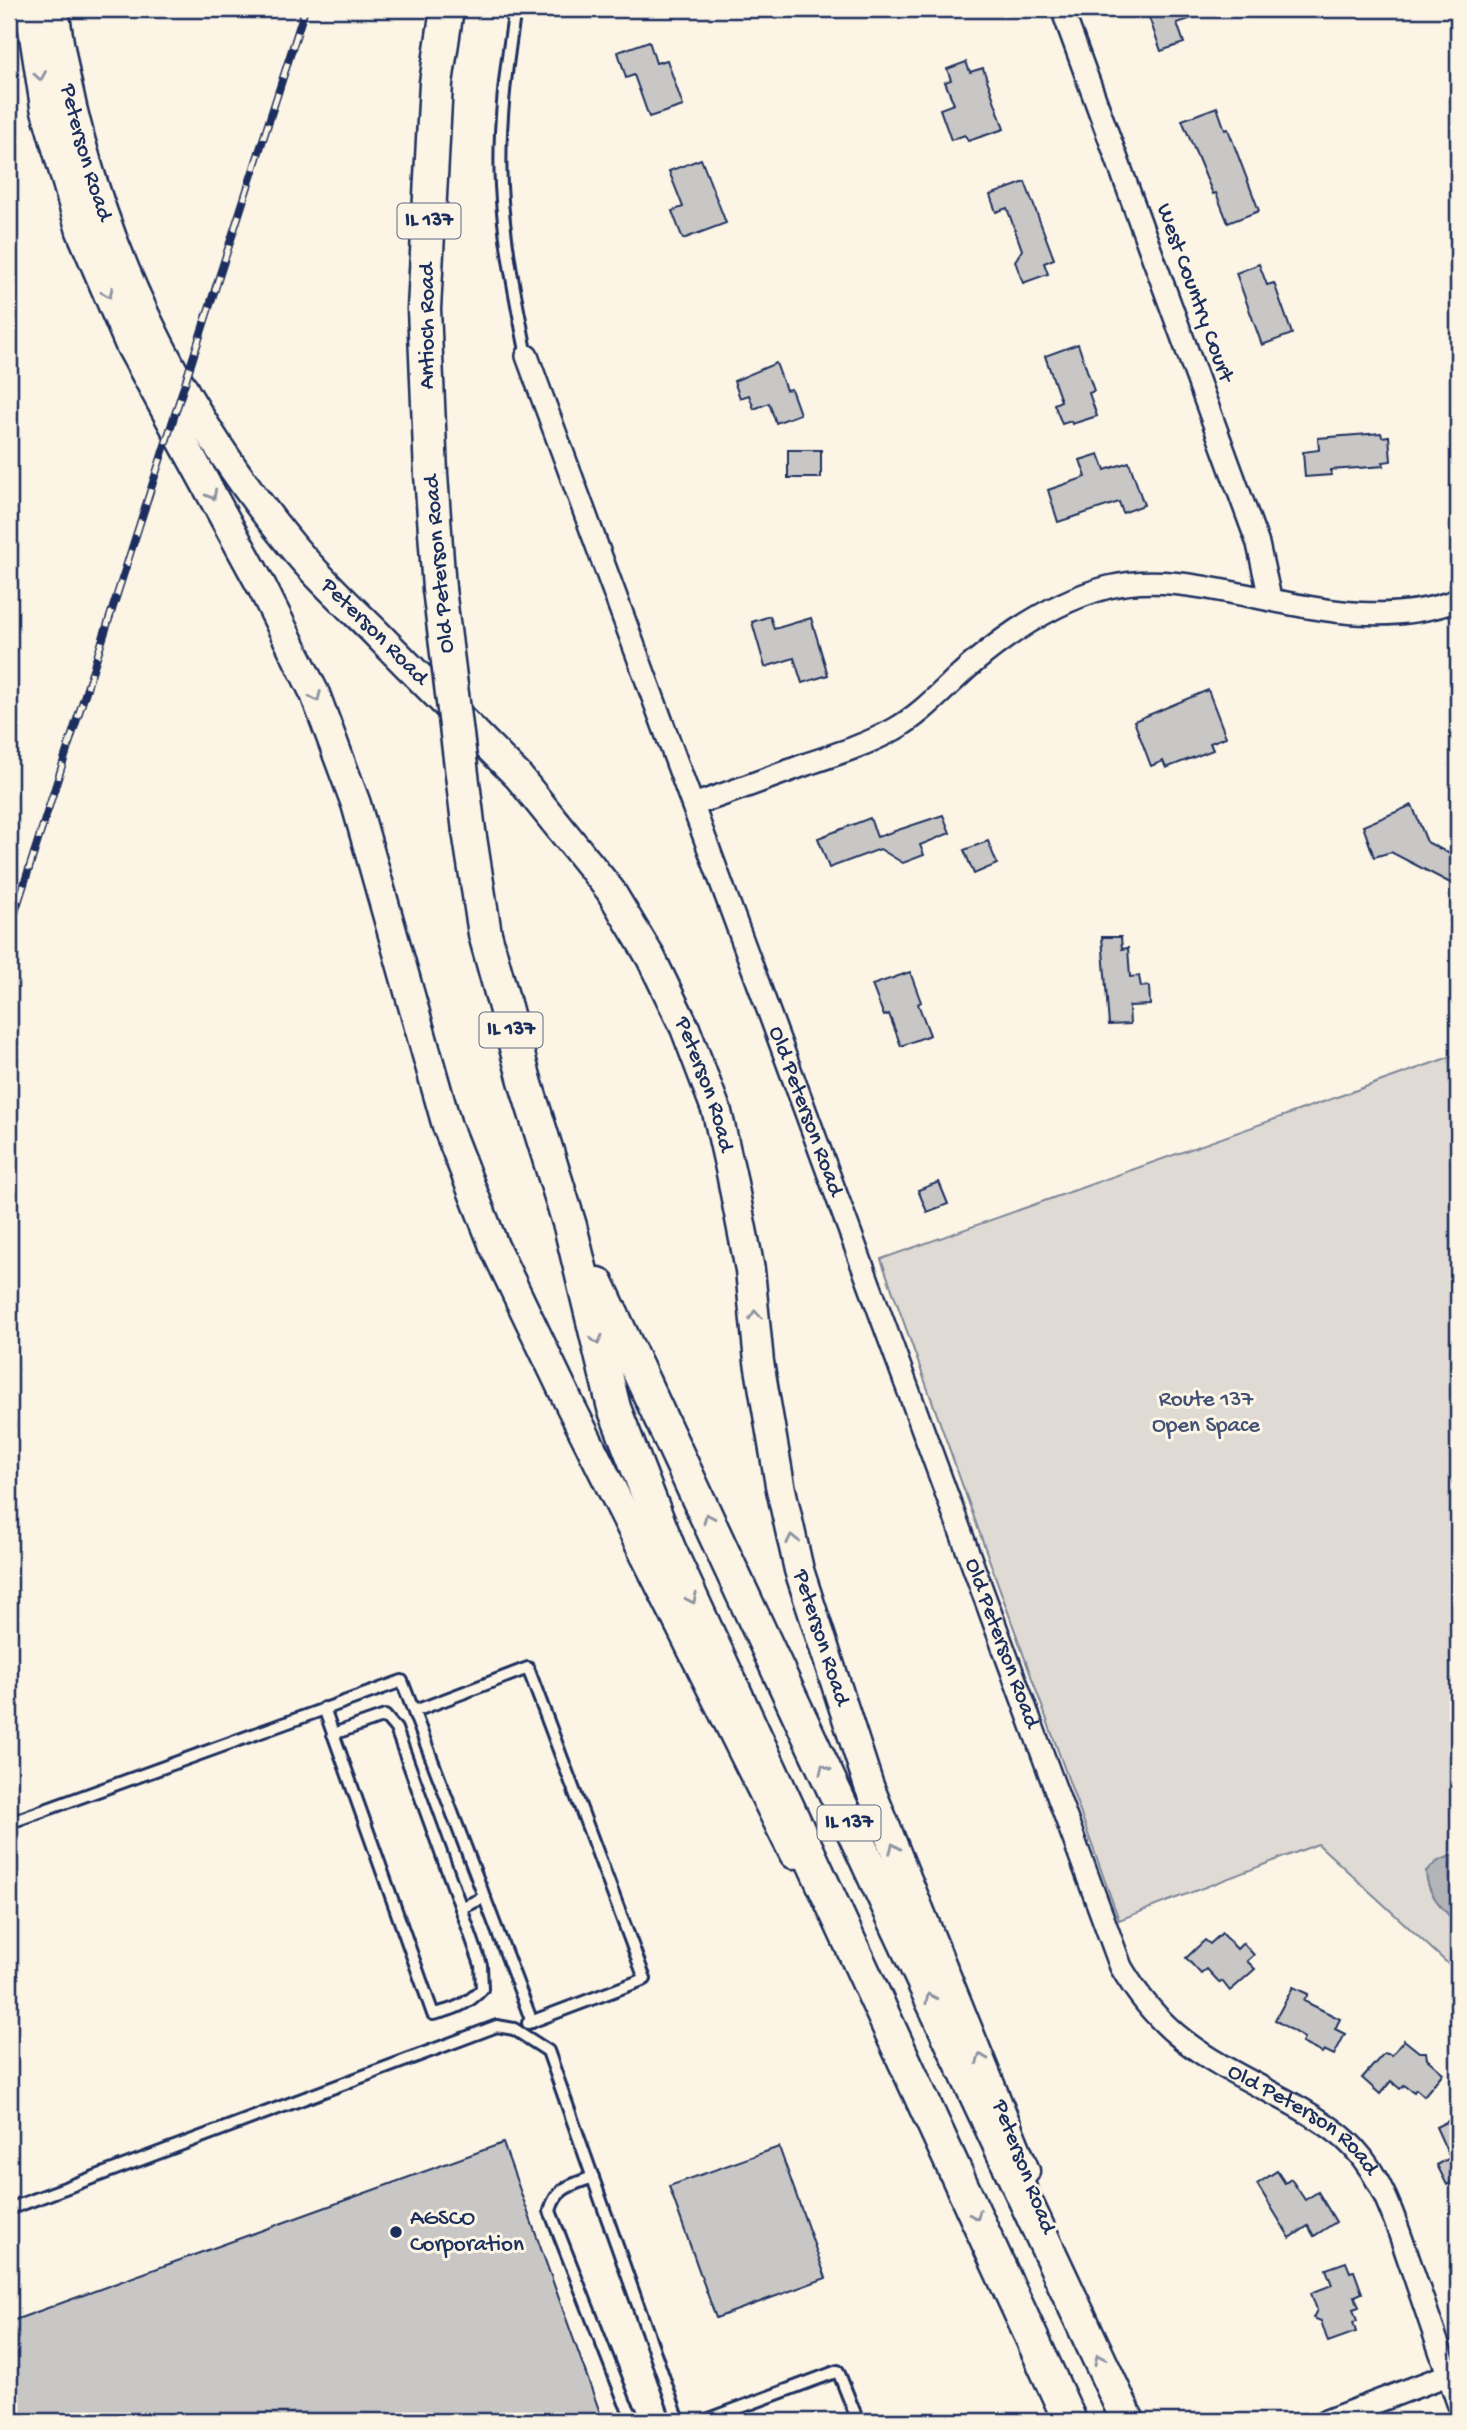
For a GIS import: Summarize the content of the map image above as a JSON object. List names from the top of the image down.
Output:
{
  "streets": {
    "main road": [
      "Peterson Road",
      "IL 137",
      "Antioch Road",
      "Old Peterson Road"
    ],
    "street": ["West Country Court"]
  },
  "crossings": [
    ["Peterson Road", "Old Peterson Road"],
    ["Antioch Road", "Old Peterson Road"]
  ],
  "parks": ["Route 137 Open Space"],
  "places": ["AGSCO Corporation"]
}
